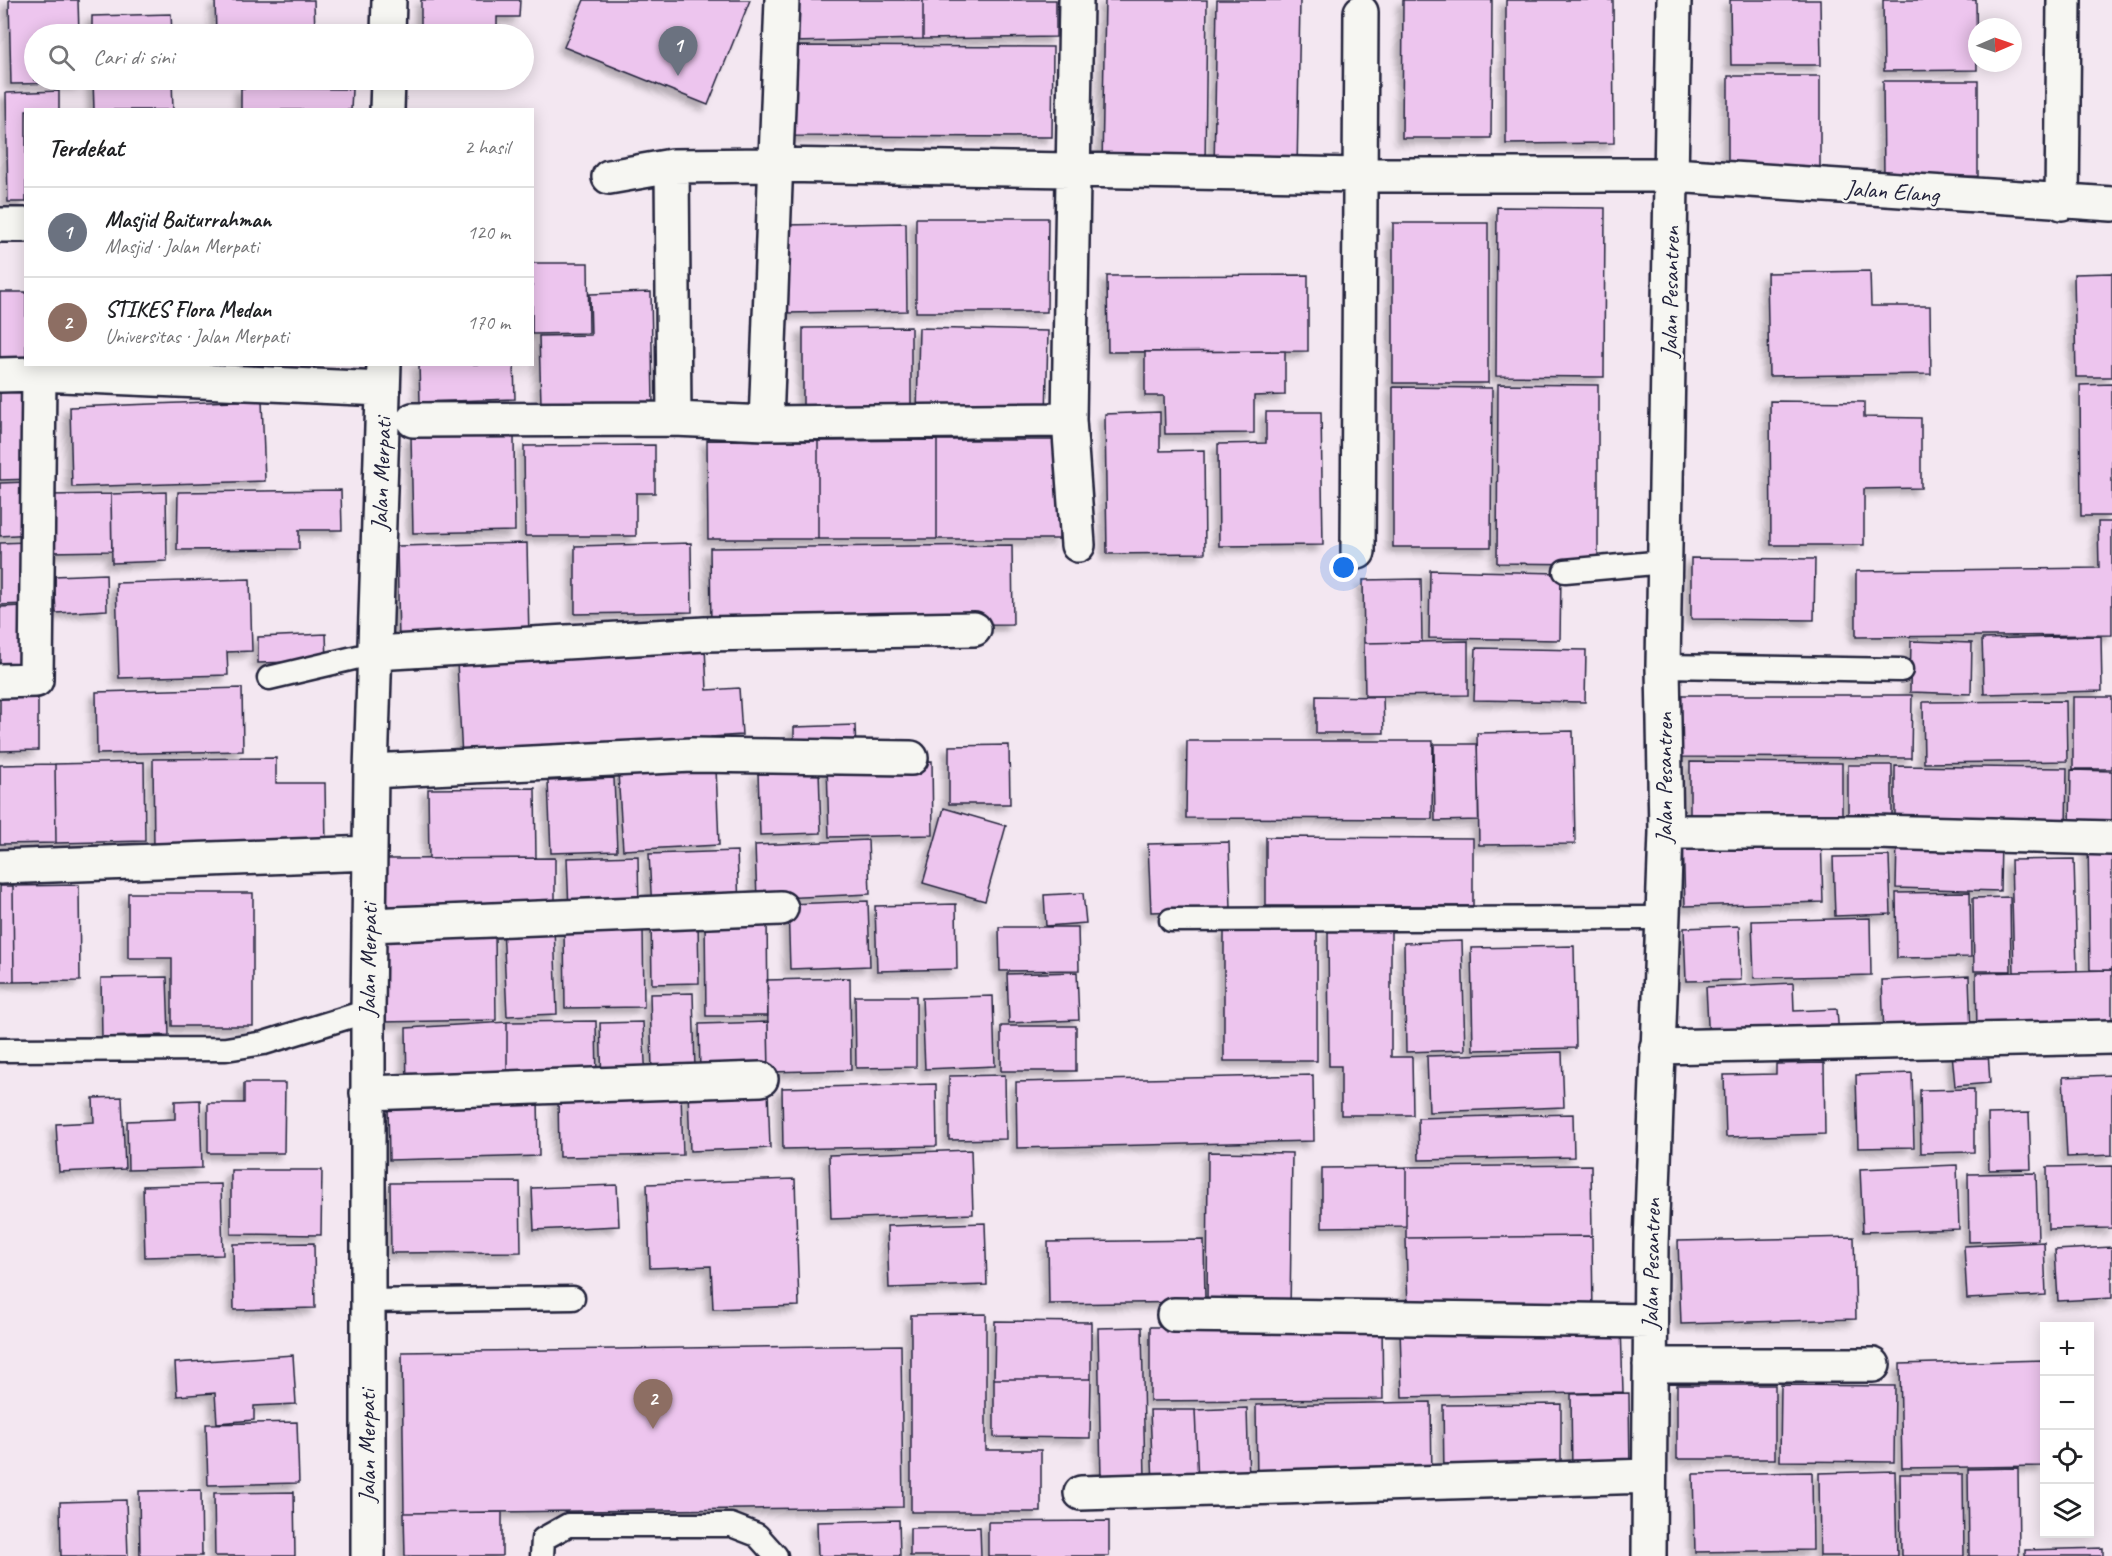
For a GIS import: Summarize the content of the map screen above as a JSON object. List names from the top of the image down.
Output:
{
  "streets": {
    "street": ["Jalan Elang", "Jalan Pesantren", "Jalan Merpati"]
  },
  "crossings": [
    ["Jalan Elang", "Jalan Pesantren"]
  ],
  "north": "right",
  "page": {
    "search": "Cari di sini",
    "pins": ["1", "2"],
    "heading": ["Terdekat", "2 hasil"],
    "list": [
      {
        "mark": "1",
        "name": "Masjid Baiturrahman",
        "note": "Masjid · Jalan Merpati",
        "value": "120 m"
      },
      {
        "mark": "2",
        "name": "STIKES Flora Medan",
        "note": "Universitas · Jalan Merpati",
        "value": "170 m"
      }
    ],
    "map_buttons": ["+", "−"]
  }
}
